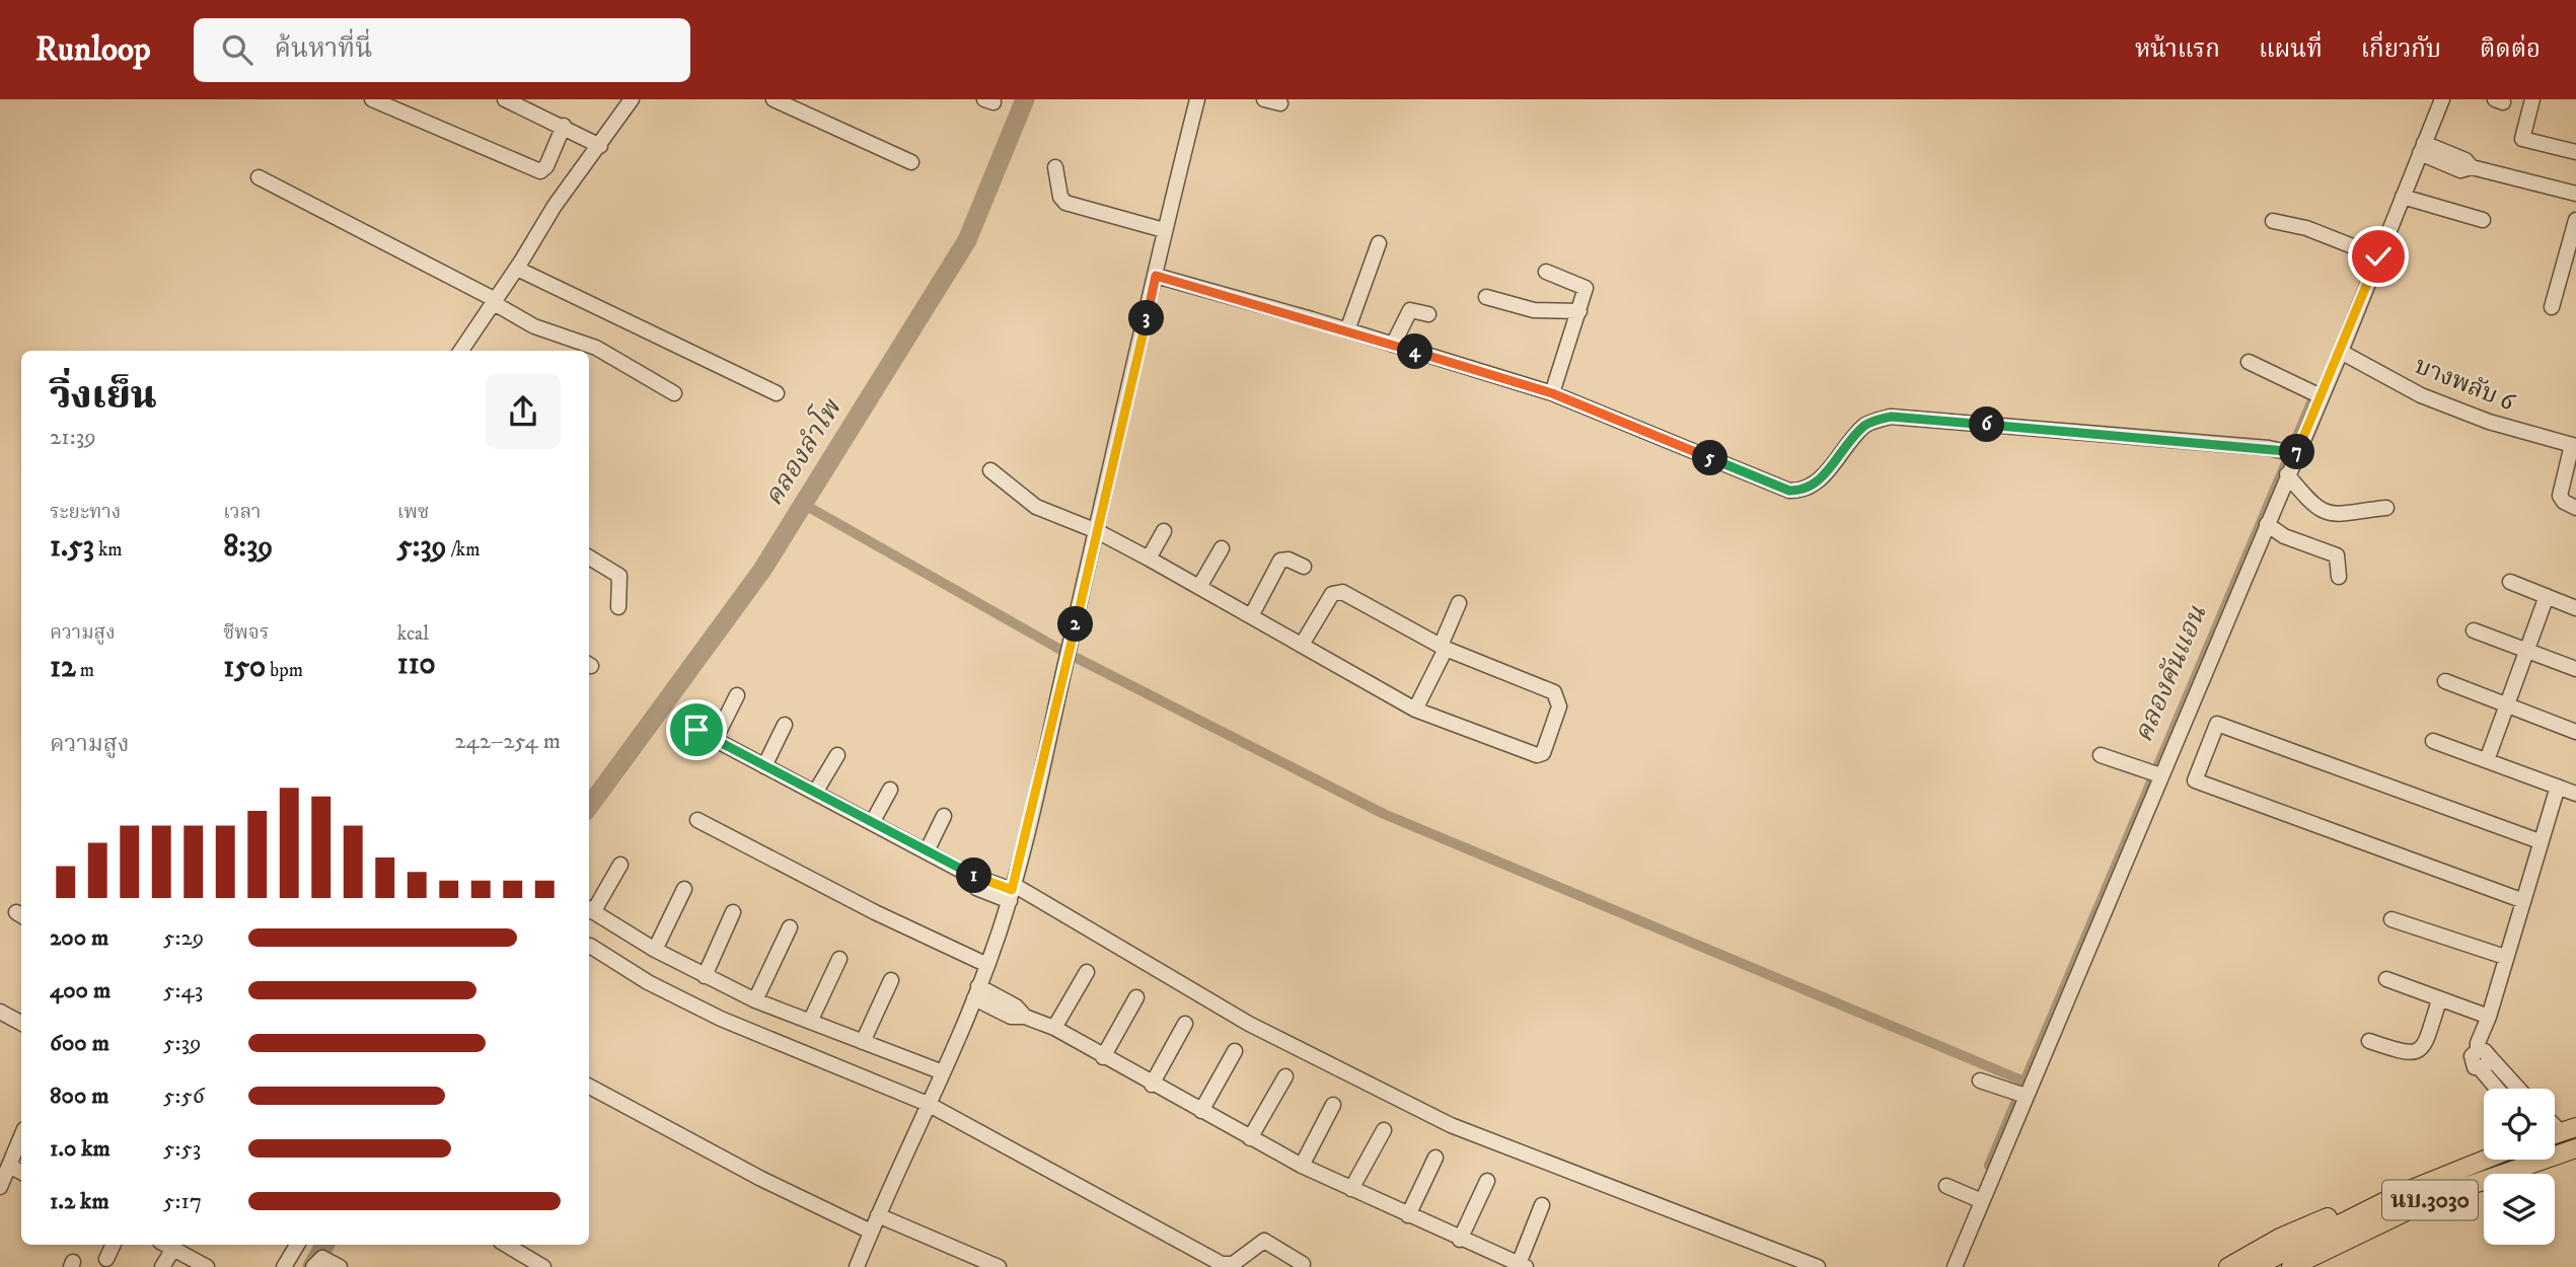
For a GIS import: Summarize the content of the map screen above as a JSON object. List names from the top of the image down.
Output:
{
  "streets": {
    "main road": ["นบ.3030"],
    "street": ["บางพลับ 6"]
  },
  "water": ["คลองลำโพ", "คลองคันแอน"],
  "page": {
    "header": "Runloop",
    "search": "ค้นหาที่นี่",
    "nav": [
      "หน้าแรก",
      "แผนที่",
      "เกี่ยวกับ",
      "ติดต่อ"
    ],
    "pins": [
      "3",
      "4",
      "6",
      "7",
      "5",
      "2",
      "1"
    ],
    "heading": ["วิ่งเย็น", "21:39"],
    "stats": [
      ["ระยะทาง", "1.53 km"],
      ["เวลา", "8:39"],
      ["เพซ", "5:39 /km"],
      ["ความสูง", "12 m"],
      ["ชีพจร", "150 bpm"],
      ["kcal", "110"]
    ],
    "chart": ["ความสูง", "242–254 m"],
    "list": [
      {
        "name": "200 m",
        "note": "5:29"
      },
      {
        "name": "400 m",
        "note": "5:43"
      },
      {
        "name": "600 m",
        "note": "5:39"
      },
      {
        "name": "800 m",
        "note": "5:56"
      },
      {
        "name": "1.0 km",
        "note": "5:53"
      },
      {
        "name": "1.2 km",
        "note": "5:17"
      }
    ]
  }
}
